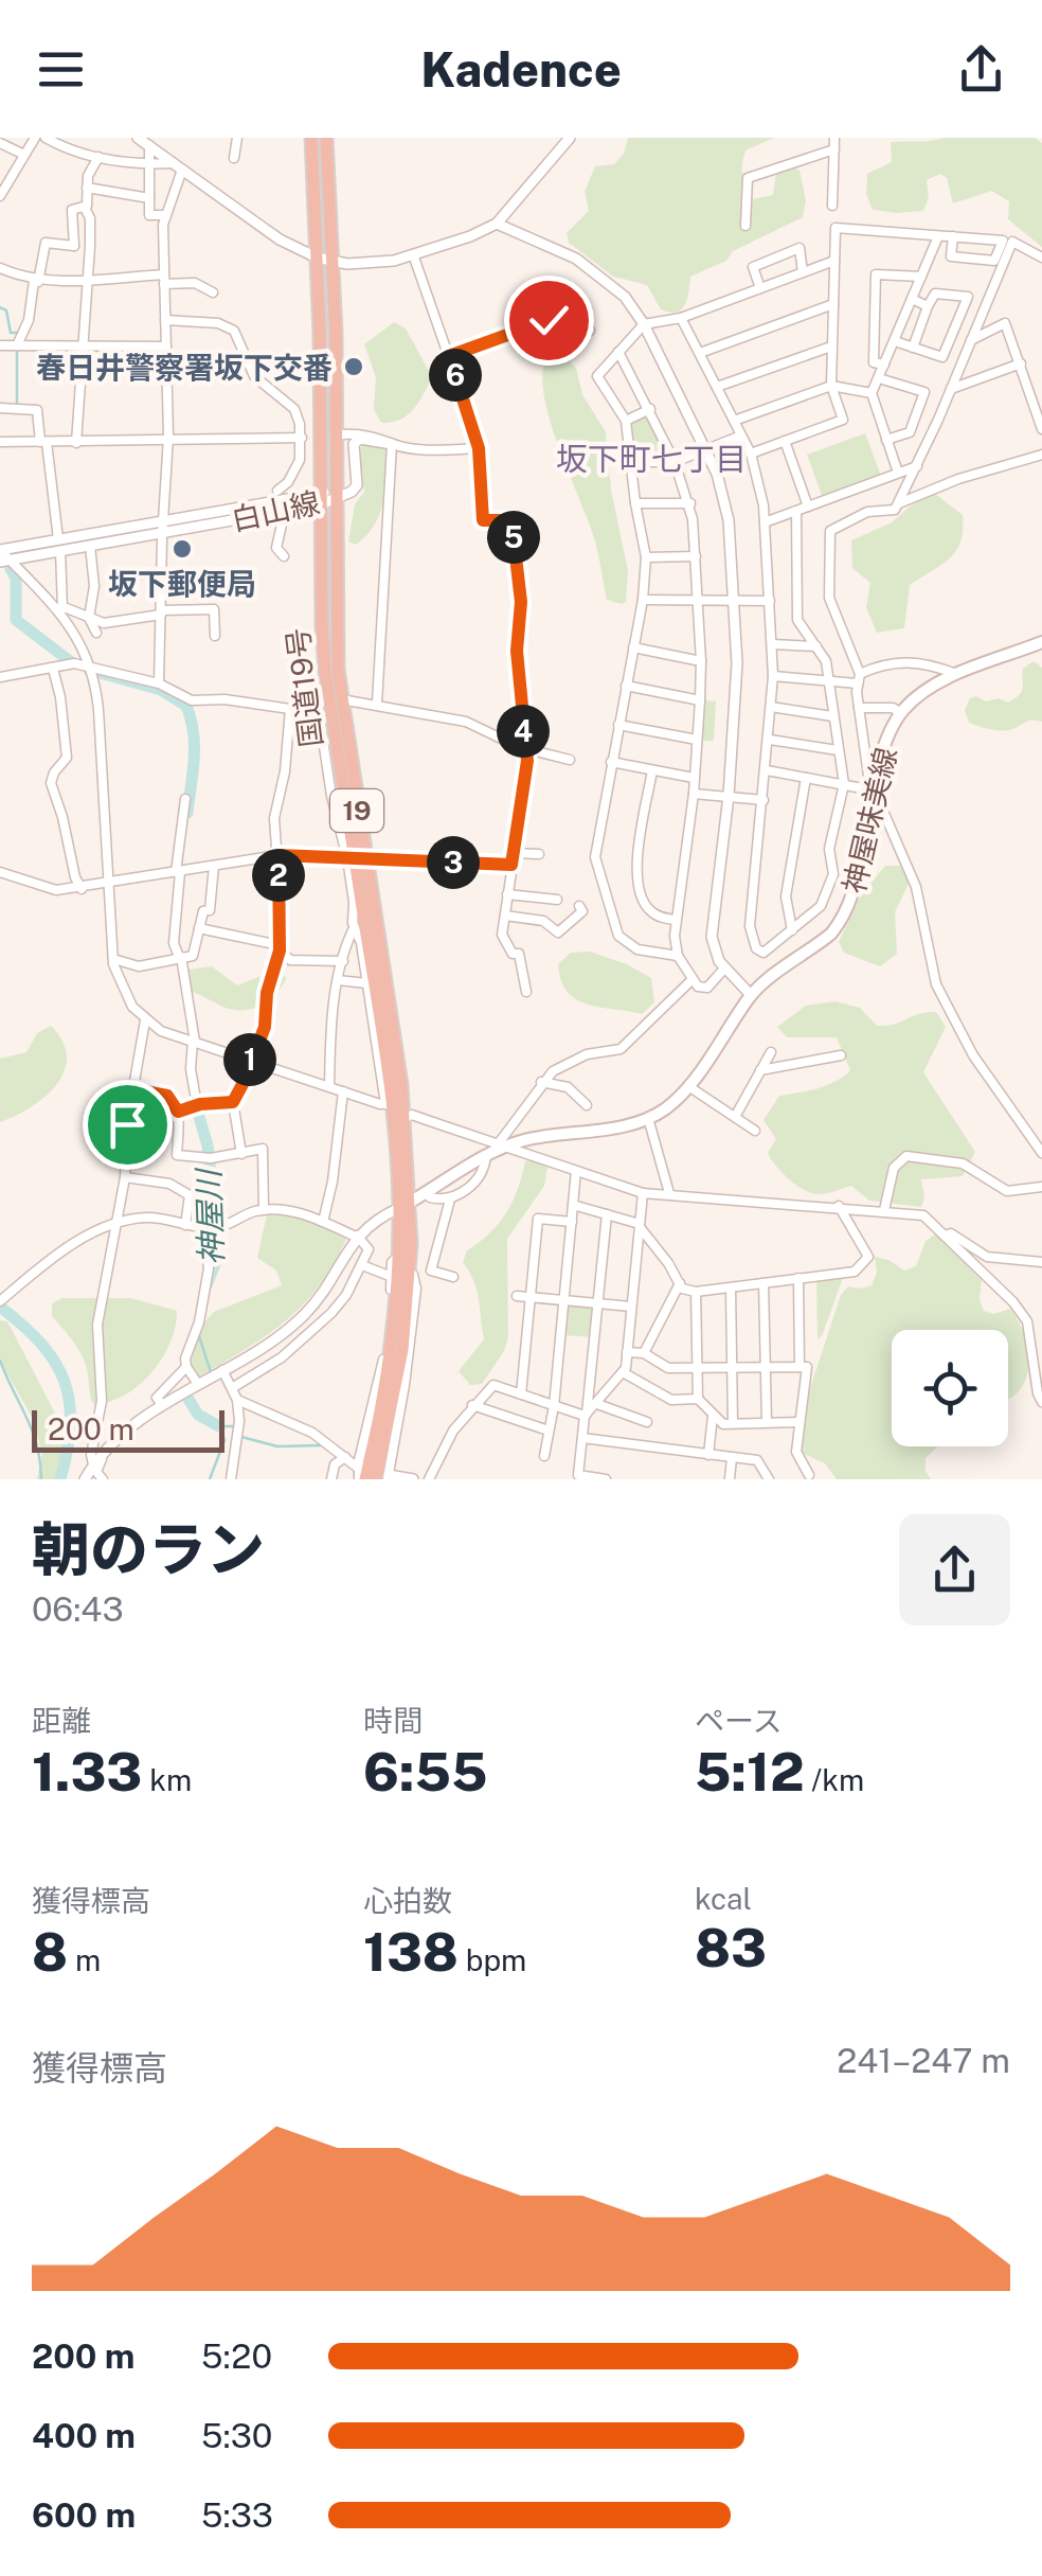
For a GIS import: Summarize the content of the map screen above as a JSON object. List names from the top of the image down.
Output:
{
  "streets": {
    "highway": ["国道19号", "19"],
    "main road": ["神屋味美線"],
    "street": ["白山線"]
  },
  "crossings": [
    ["白山線", "国道19号"],
    ["国道19号", "神屋味美線"]
  ],
  "districts": ["坂下町七丁目"],
  "water": ["神屋川"],
  "places": ["春日井警察署坂下交番", "坂下郵便局"],
  "scale_bar": "200 m",
  "page": {
    "header": "Kadence",
    "pins": [
      "6",
      "5",
      "4",
      "3",
      "2",
      "1"
    ],
    "scale": "200 m",
    "heading": ["朝のラン", "06:43"],
    "stats": [
      ["距離", "1.33 km"],
      ["時間", "6:55"],
      ["ペース", "5:12 /km"],
      ["獲得標高", "8 m"],
      ["心拍数", "138 bpm"],
      ["kcal", "83"]
    ],
    "chart": ["獲得標高", "241–247 m"],
    "list": [
      {
        "name": "200 m",
        "note": "5:20"
      },
      {
        "name": "400 m",
        "note": "5:30"
      },
      {
        "name": "600 m",
        "note": "5:33"
      }
    ]
  }
}
